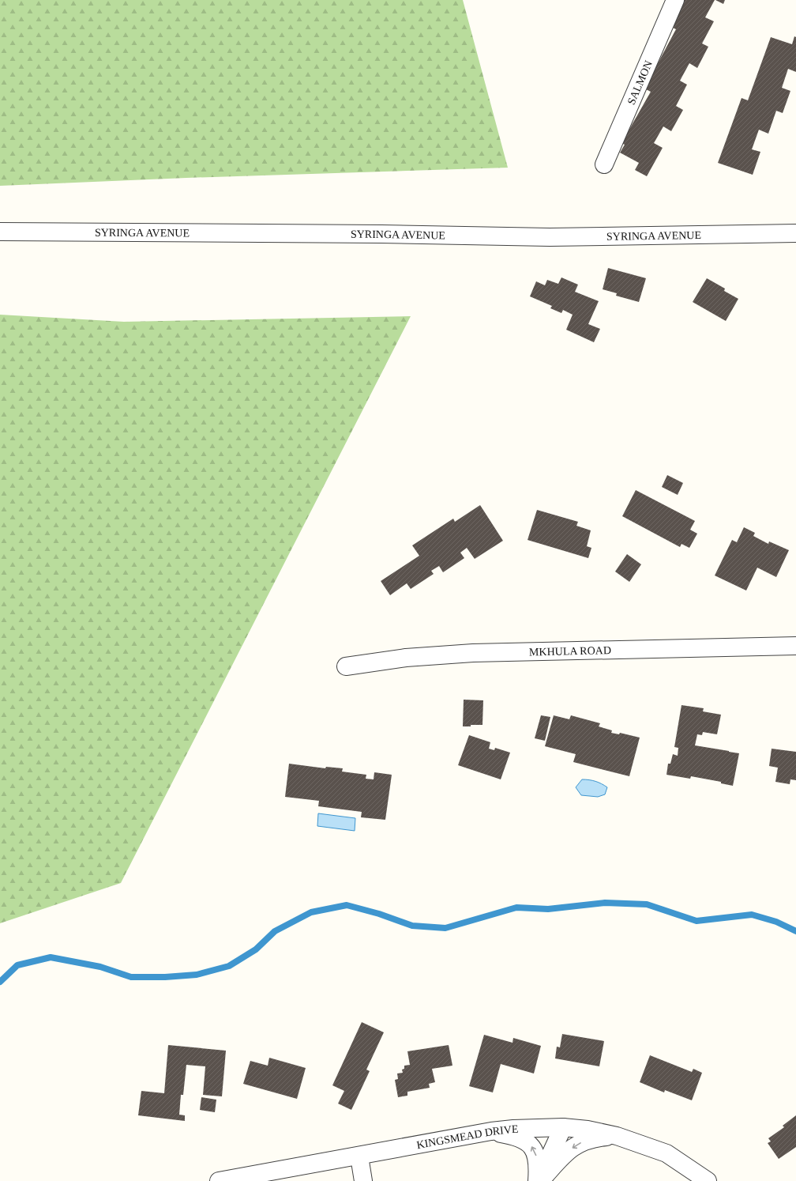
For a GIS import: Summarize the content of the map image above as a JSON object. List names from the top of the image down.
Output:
{
  "streets": {
    "street": [
      "SALMON",
      "SYRINGA AVENUE",
      "MKHULA ROAD",
      "KINGSMEAD DRIVE"
    ]
  }
}
